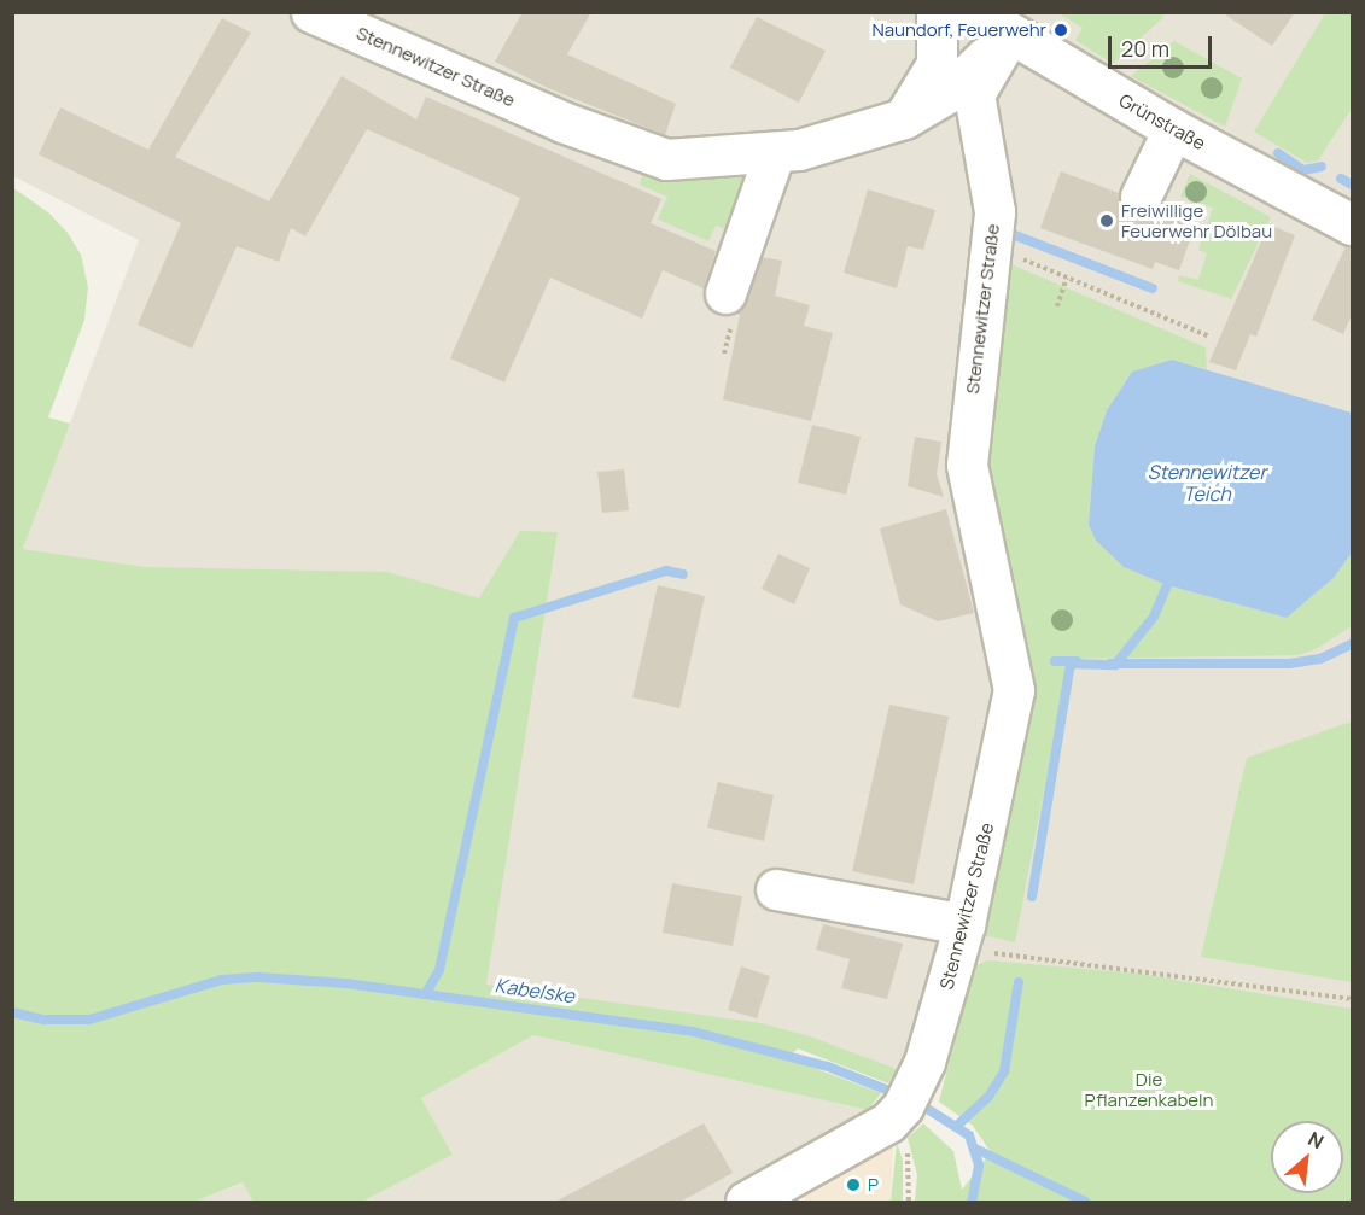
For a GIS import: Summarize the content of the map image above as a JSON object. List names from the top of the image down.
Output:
{
  "streets": {
    "street": ["Stennewitzer Straße", "Grünstraße"]
  },
  "crossings": [
    ["Stennewitzer Straße", "Grünstraße"]
  ],
  "water": ["Stennewitzer Teich", "Kabelske"],
  "parks": ["Die Pflanzenkabeln"],
  "places": ["Naundorf, Feuerwehr", "Freiwillige Feuerwehr Dölbau", "P"],
  "scale_bar": "20 m",
  "north": "top right"
}
